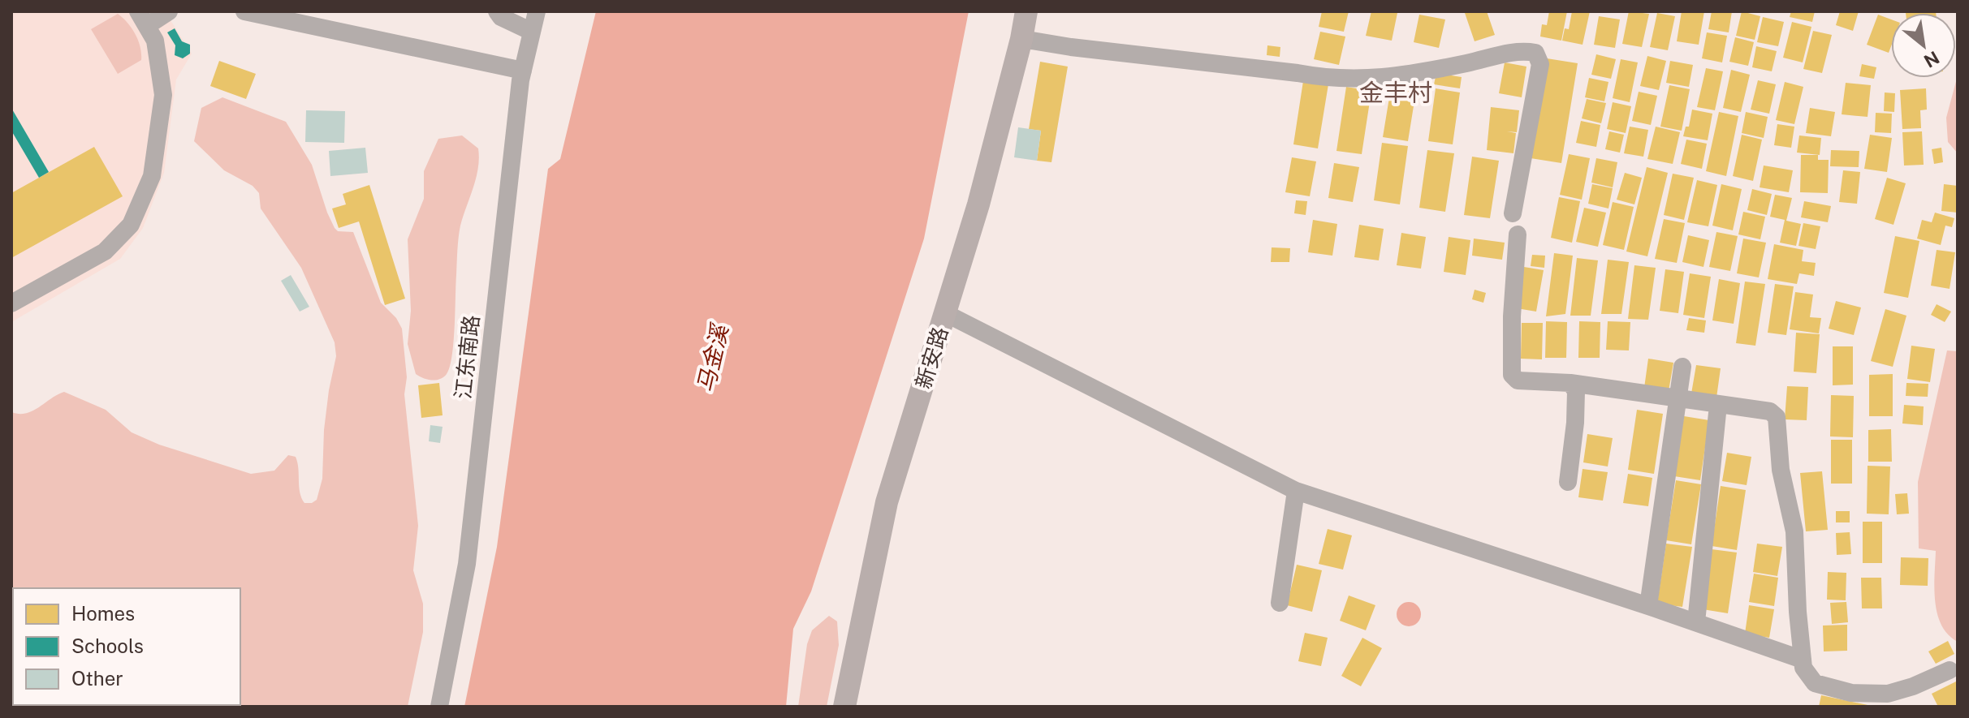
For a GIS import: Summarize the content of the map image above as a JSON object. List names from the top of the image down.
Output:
{
  "streets": {
    "main road": ["新安路"],
    "street": ["江东南路"]
  },
  "districts": ["金丰村"],
  "water": ["马金溪"],
  "legend": ["Homes", "Schools", "Other"],
  "north": "bottom right"
}
